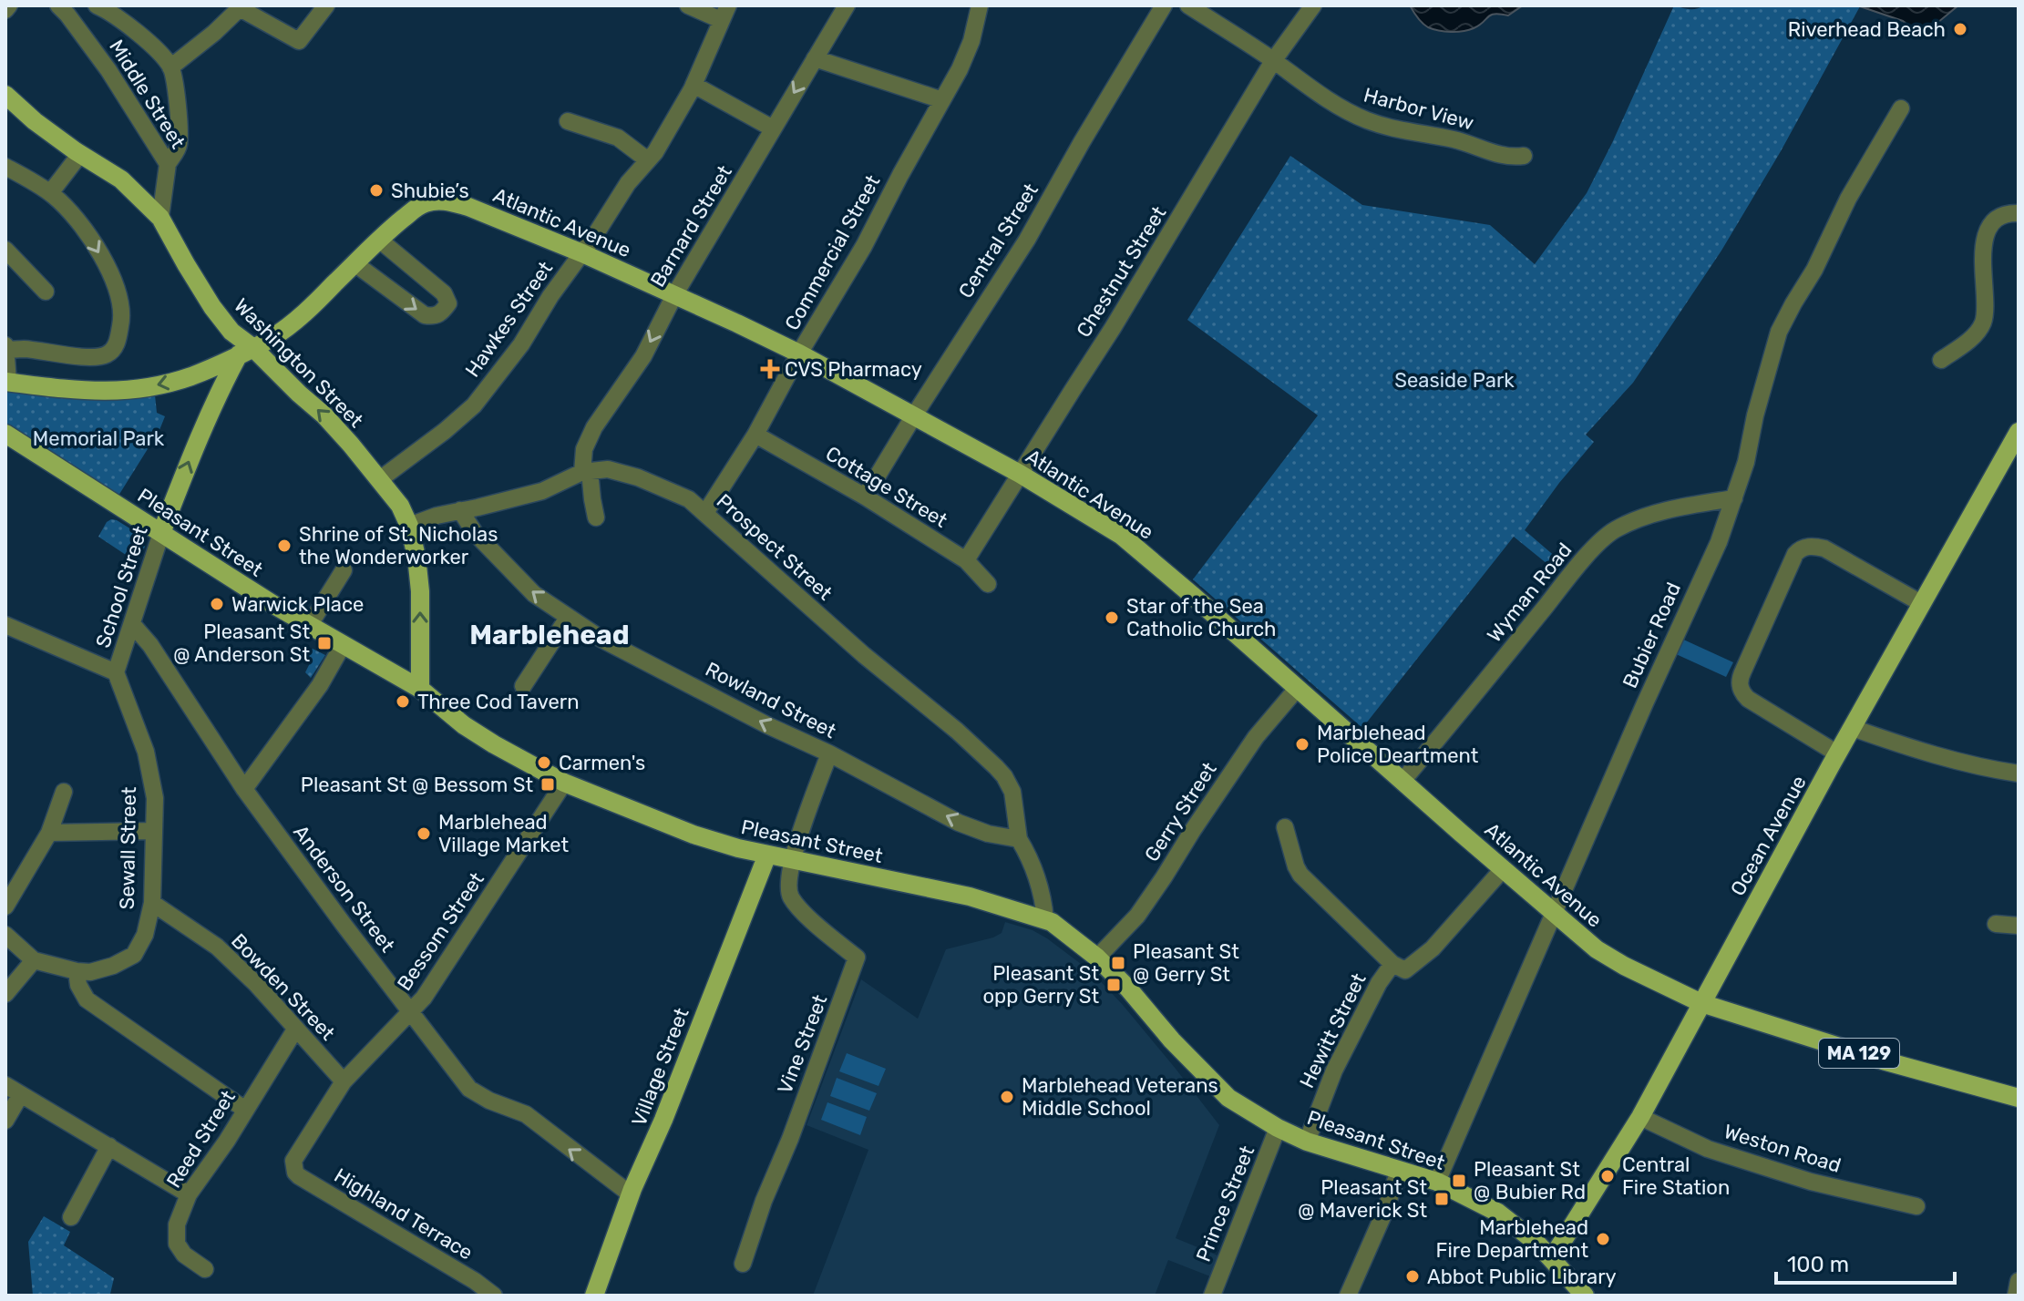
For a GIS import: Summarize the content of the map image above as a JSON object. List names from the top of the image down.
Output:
{
  "streets": {
    "main road": [
      "Atlantic Avenue",
      "Washington Street",
      "Pleasant Street",
      "School Street",
      "Ocean Avenue",
      "MA 129",
      "Village Street"
    ],
    "street": [
      "Middle Street",
      "Harbor View",
      "Barnard Street",
      "Central Street",
      "Commercial Street",
      "Chestnut Street",
      "Hawkes Street",
      "Cottage Street",
      "Prospect Street",
      "Wyman Road",
      "Bubier Road",
      "Rowland Street",
      "Gerry Street",
      "Sewall Street",
      "Anderson Street",
      "Bessom Street",
      "Bowden Street",
      "Hewitt Street",
      "Vine Street",
      "Reed Street",
      "Weston Road",
      "Prince Street",
      "Highland Terrace"
    ]
  },
  "crossings": [
    ["Middle Street", "Washington Street"],
    ["Harbor View", "Chestnut Street"],
    ["Atlantic Avenue", "Barnard Street"],
    ["Atlantic Avenue", "Central Street"],
    ["Atlantic Avenue", "Commercial Street"],
    ["Atlantic Avenue", "Chestnut Street"],
    ["Atlantic Avenue", "Hawkes Street"],
    ["Atlantic Avenue", "Washington Street"],
    ["Atlantic Avenue", "School Street"],
    ["Atlantic Avenue", "Wyman Road"],
    ["Atlantic Avenue", "Bubier Road"],
    ["Atlantic Avenue", "Gerry Street"],
    ["Atlantic Avenue", "Ocean Avenue"],
    ["Atlantic Avenue", "Hewitt Street"],
    ["Barnard Street", "Prospect Street"],
    ["Central Street", "Cottage Street"],
    ["Commercial Street", "Cottage Street"],
    ["Commercial Street", "Prospect Street"],
    ["Chestnut Street", "Cottage Street"],
    ["Hawkes Street", "Washington Street"],
    ["Washington Street", "Pleasant Street"],
    ["Washington Street", "School Street"],
    ["Pleasant Street", "School Street"],
    ["Pleasant Street", "Bubier Road"],
    ["Pleasant Street", "Gerry Street"],
    ["Pleasant Street", "Ocean Avenue"],
    ["Pleasant Street", "Bessom Street"],
    ["Pleasant Street", "Hewitt Street"],
    ["Pleasant Street", "Vine Street"],
    ["Pleasant Street", "Village Street"],
    ["Pleasant Street", "Prince Street"],
    ["Prospect Street", "Rowland Street"],
    ["School Street", "Sewall Street"],
    ["School Street", "Anderson Street"],
    ["Wyman Road", "Bubier Road"],
    ["Ocean Avenue", "Weston Road"],
    ["Sewall Street", "Bowden Street"],
    ["Anderson Street", "Bessom Street"],
    ["Anderson Street", "Village Street"],
    ["Bessom Street", "Bowden Street"],
    ["Bessom Street", "Highland Terrace"],
    ["Bowden Street", "Reed Street"]
  ],
  "one_way": [
    "Barnard Street",
    "Washington Street",
    "School Street",
    "Rowland Street",
    "Anderson Street"
  ],
  "districts": ["Marblehead"],
  "parks": ["Seaside Park", "Memorial Park"],
  "places": {
    "other": [
      "Riverhead Beach",
      "Shubie’s",
      "Shrine of St. Nicholas the Wonderworker",
      "Warwick Place",
      "Star of the Sea Catholic Church",
      "Three Cod Tavern",
      "Marblehead Police Deartment",
      "Carmen's",
      "Marblehead Village Market",
      "Marblehead Veterans Middle School",
      "Central Fire Station",
      "Marblehead Fire Department",
      "Abbot Public Library"
    ],
    "health": ["CVS Pharmacy"],
    "transit": [
      "Pleasant St @ Anderson St",
      "Pleasant St @ Bessom St",
      "Pleasant St @ Gerry St",
      "Pleasant St opp Gerry St",
      "Pleasant St @ Bubier Rd",
      "Pleasant St @ Maverick St"
    ]
  },
  "scale_bar": "100 m"
}
